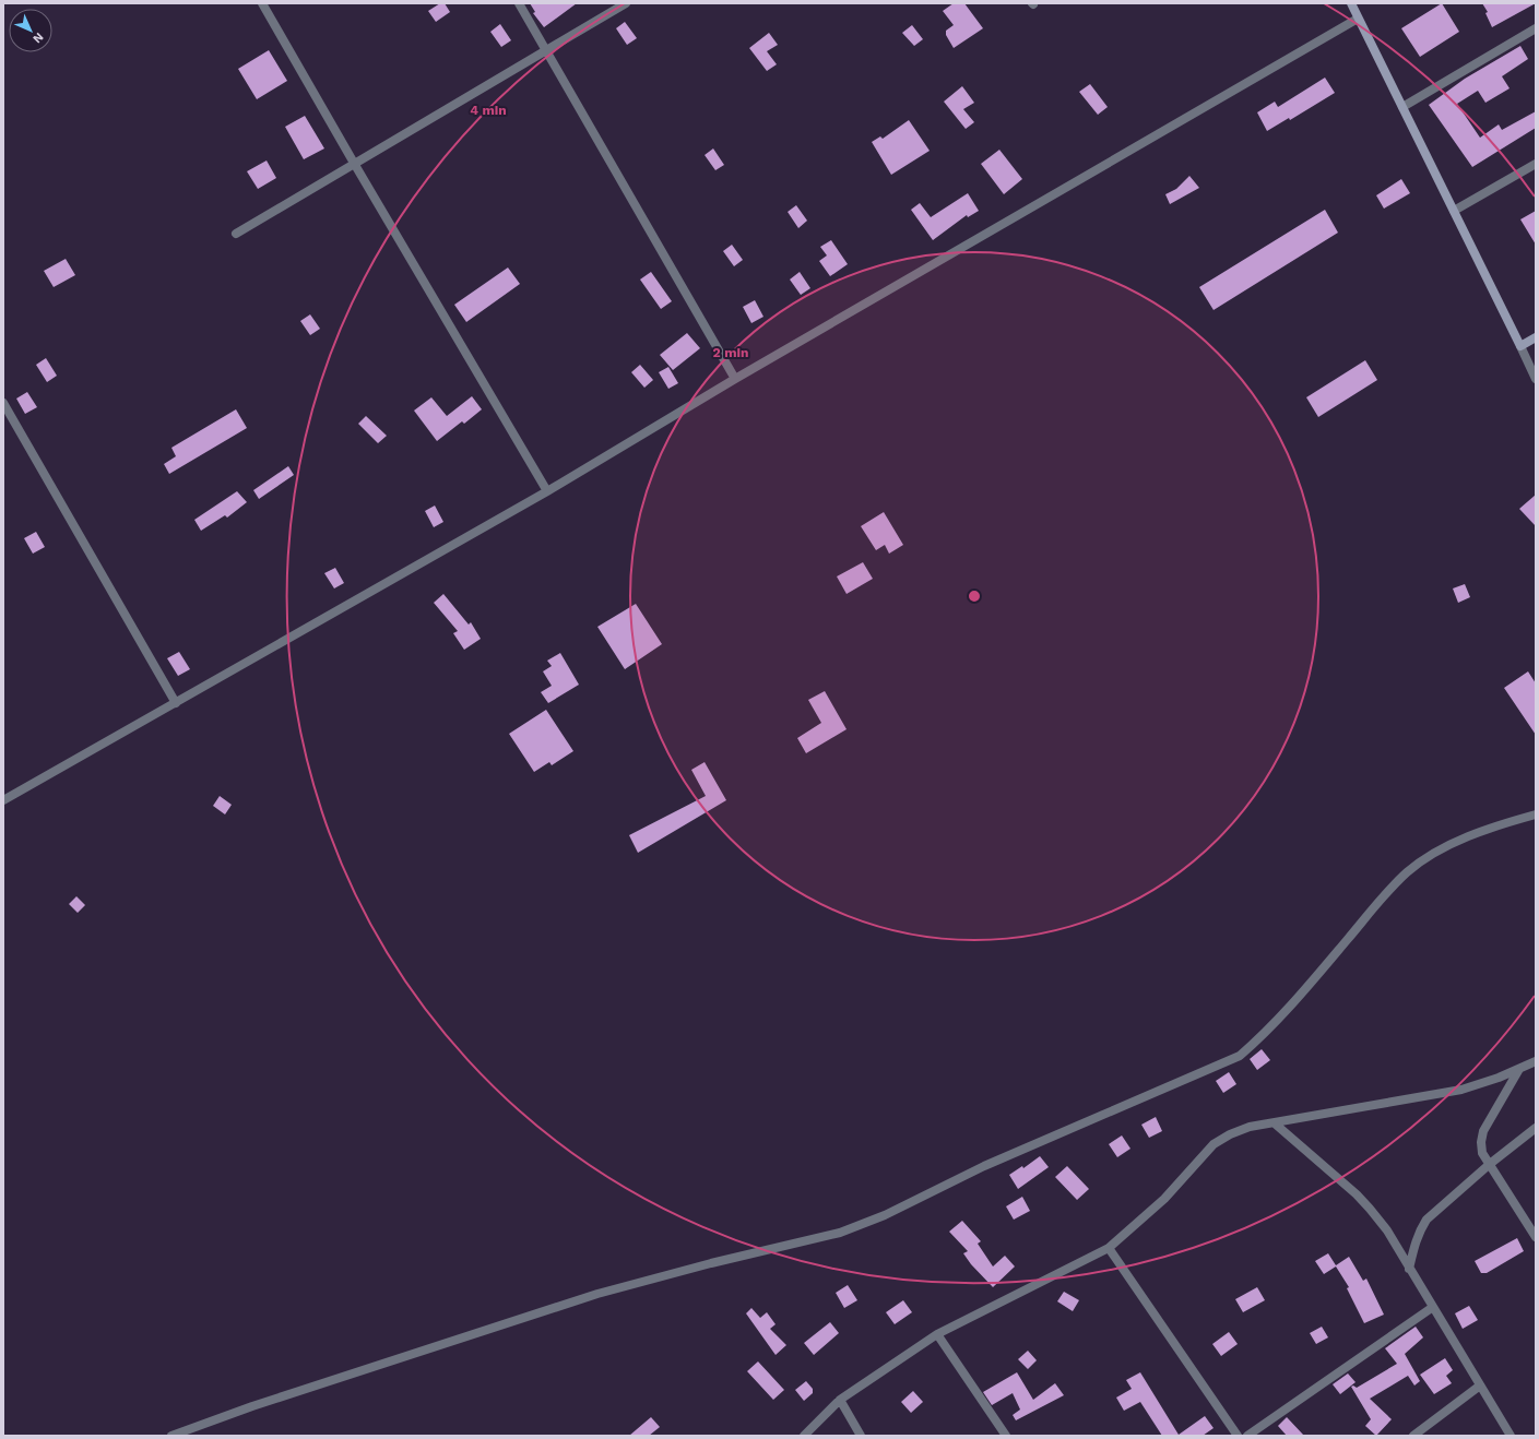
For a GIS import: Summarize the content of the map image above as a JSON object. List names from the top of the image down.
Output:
{
  "north": "bottom right",
  "rings": ["4 min", "2 min"]
}
